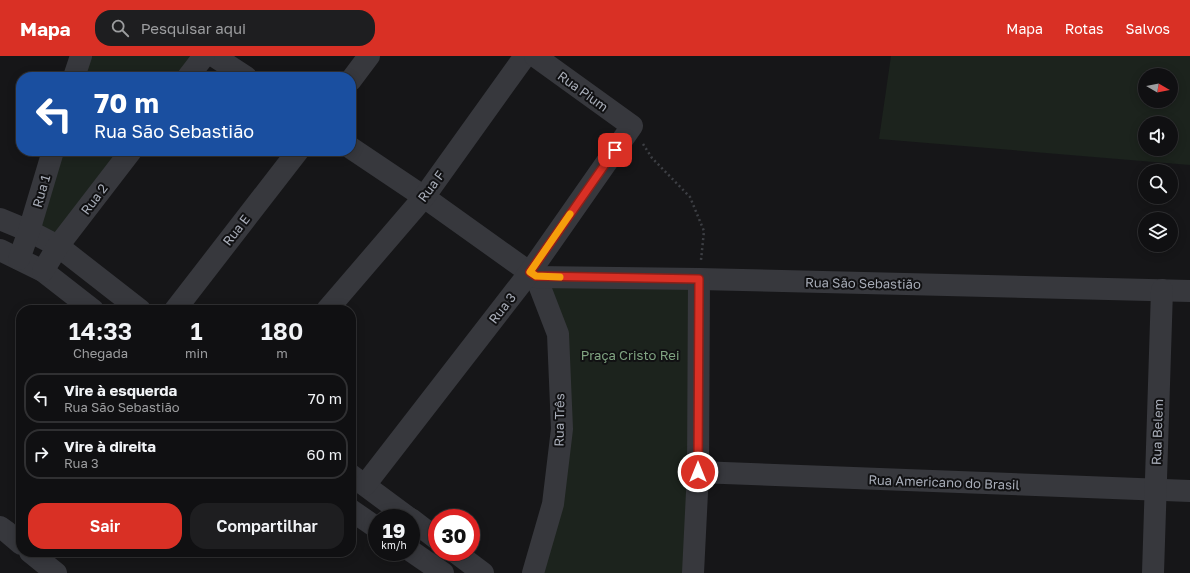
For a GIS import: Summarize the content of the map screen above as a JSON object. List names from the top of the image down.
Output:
{
  "streets": {
    "street": [
      "Rua Pium",
      "Rua F",
      "Rua 1",
      "Rua 2",
      "Rua E",
      "Rua São Sebastião",
      "Rua 3",
      "Rua Três",
      "Rua Belem",
      "Rua Americano do Brasil"
    ]
  },
  "crossings": [
    ["Rua Pium", "Rua 3"],
    ["Rua São Sebastião", "Rua 3"],
    ["Rua São Sebastião", "Rua Três"],
    ["Rua São Sebastião", "Rua Belem"],
    ["Rua 3", "Rua Três"],
    ["Rua Belem", "Rua Americano do Brasil"]
  ],
  "parks": ["Praça Cristo Rei"],
  "north": "right",
  "page": {
    "header": "Mapa",
    "search": "Pesquisar aqui",
    "nav": ["Mapa", "Rotas", "Salvos"],
    "turn": ["70 m", "Rua São Sebastião"],
    "eta": [
      "14:33",
      "Chegada",
      "1",
      "min",
      "180",
      "m"
    ],
    "list": [
      {
        "name": "Vire à esquerda",
        "note": "Rua São Sebastião",
        "value": "70 m"
      },
      {
        "name": "Vire à direita",
        "note": "Rua 3",
        "value": "60 m"
      }
    ],
    "buttons": ["Sair", "Compartilhar"],
    "speed": "19 km/h",
    "limit": "30"
  }
}
